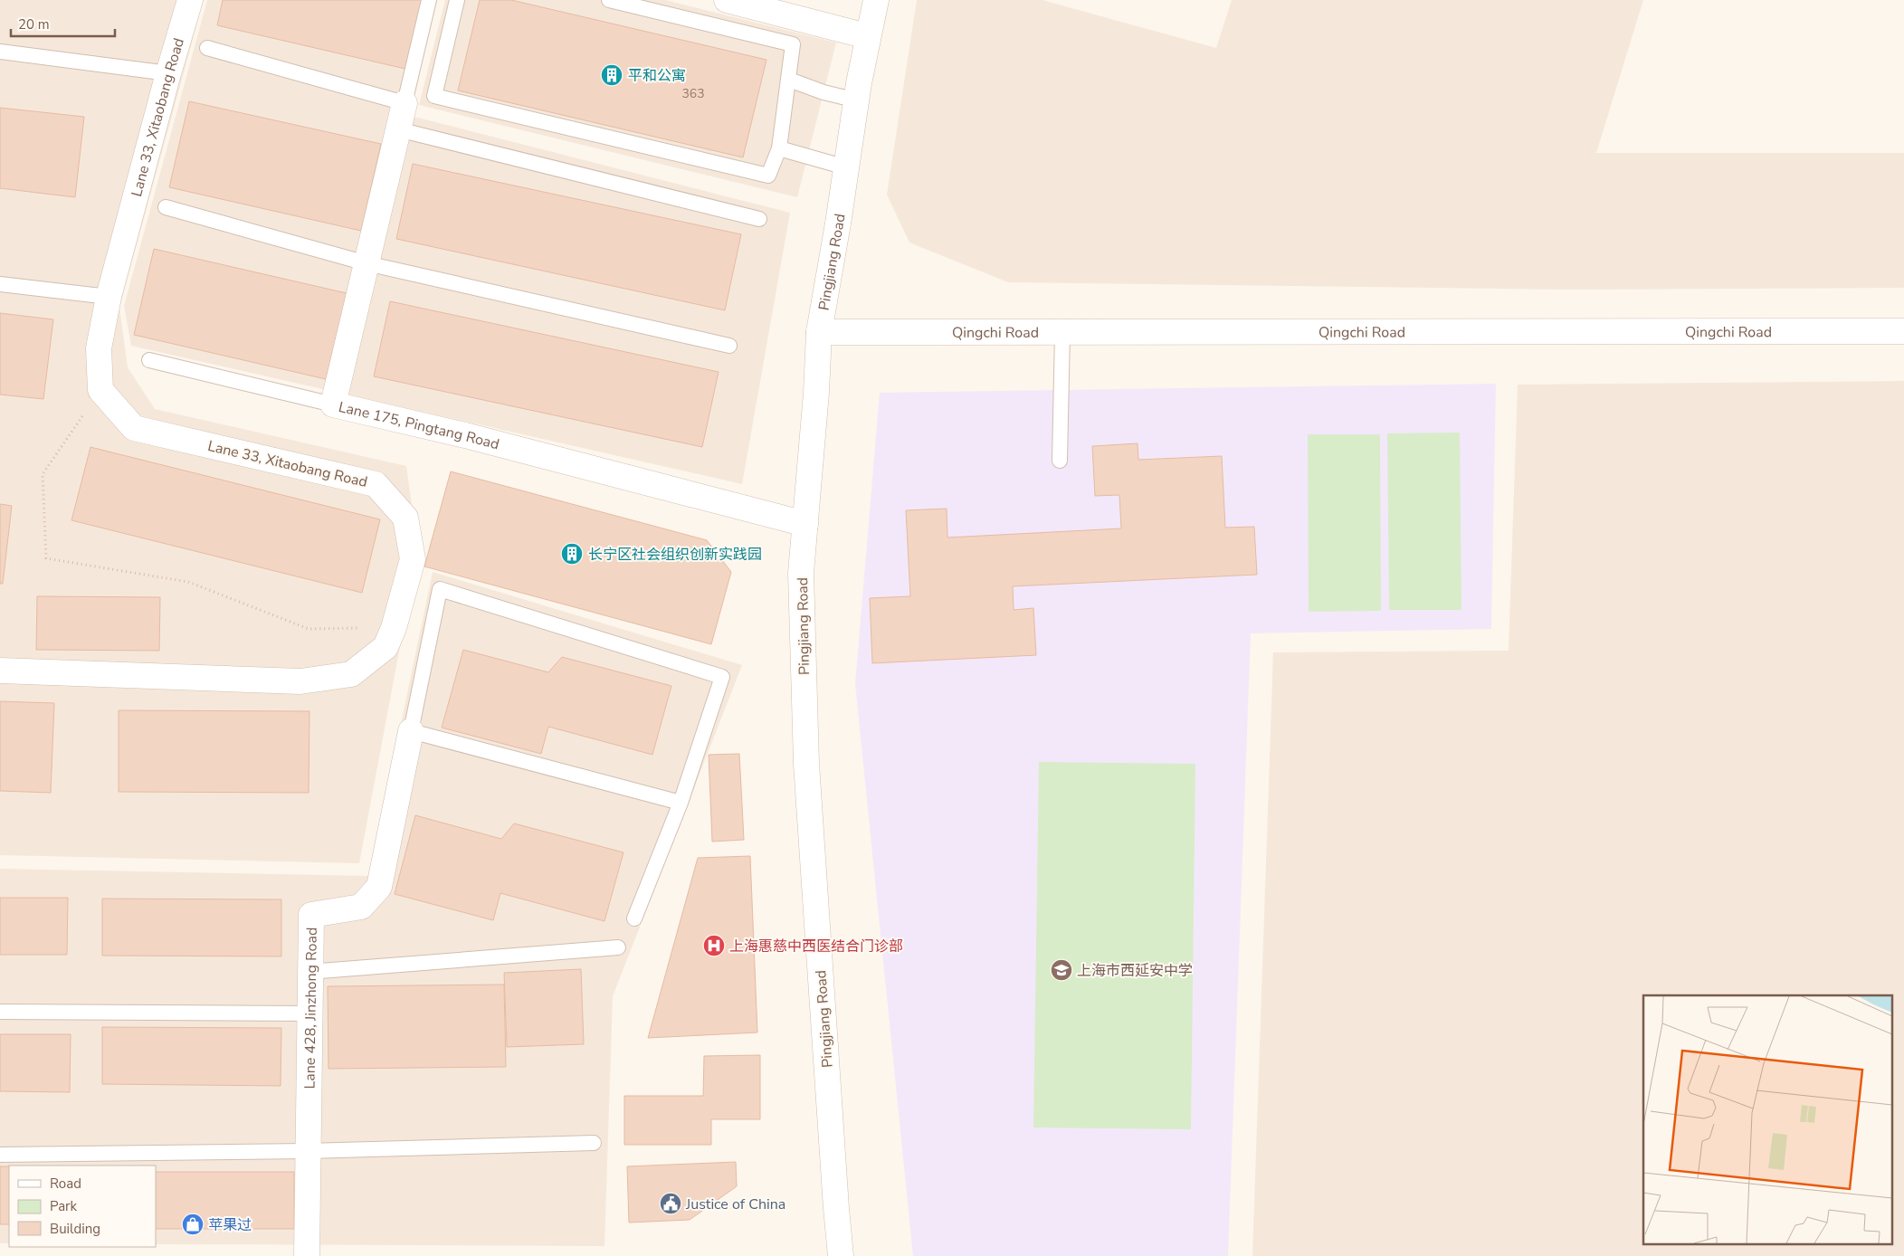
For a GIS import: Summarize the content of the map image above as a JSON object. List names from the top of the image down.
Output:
{
  "streets": {
    "street": [
      "Lane 33, Xitaobang Road",
      "Pingjiang Road",
      "Qingchi Road",
      "Lane 175, Pingtang Road",
      "Lane 428, Jinzhong Road"
    ]
  },
  "crossings": [
    ["Pingjiang Road", "Qingchi Road"],
    ["Pingjiang Road", "Lane 175, Pingtang Road"]
  ],
  "places": {
    "building": ["平和公寓", "长宁区社会组织创新实践园"],
    "hospital": ["上海惠慈中西医结合门诊部"],
    "school or university": ["上海市西延安中学"],
    "public building": ["Justice of China"],
    "shop": ["苹果过"]
  },
  "house_numbers": ["363"],
  "legend": ["Road", "Park", "Building"],
  "scale_bar": "20 m"
}
